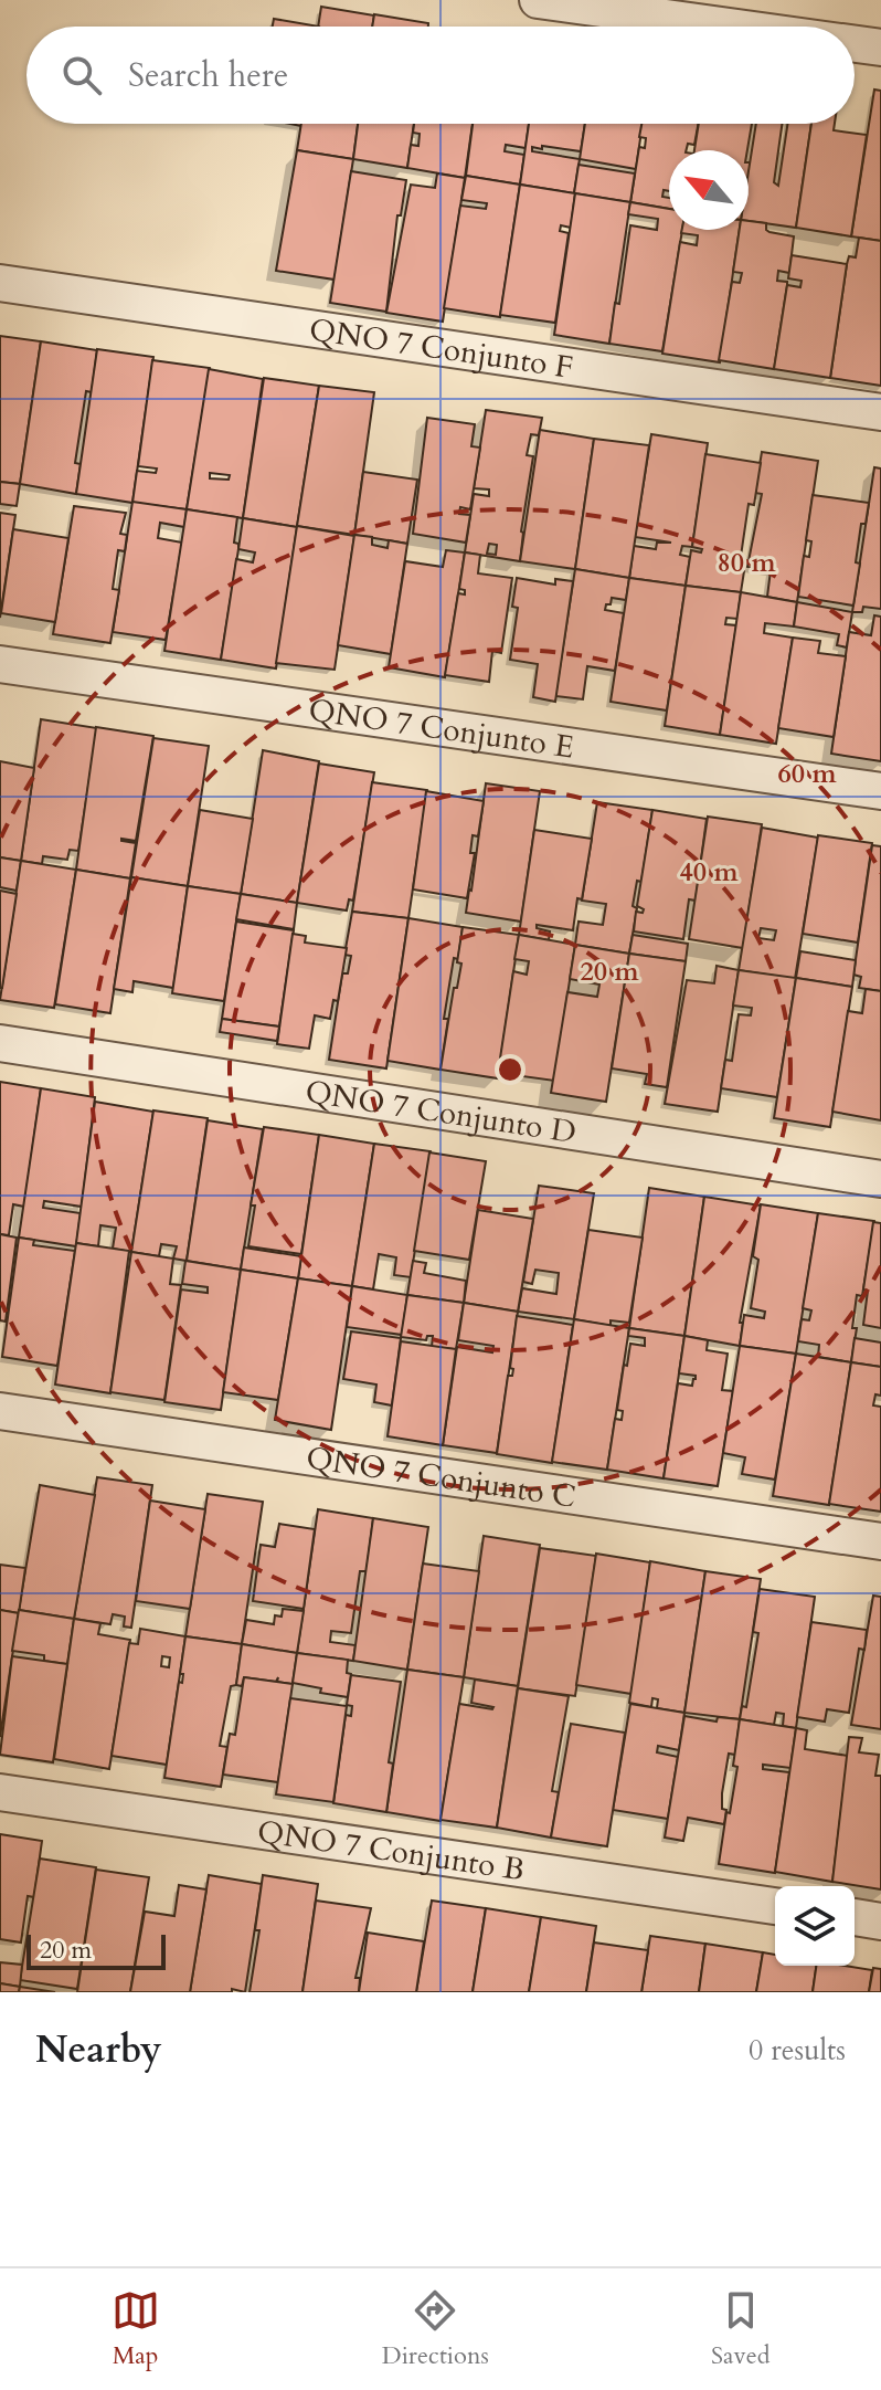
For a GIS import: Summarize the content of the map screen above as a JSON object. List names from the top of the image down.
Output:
{
  "streets": {
    "street": [
      "QNO 7 Conjunto F",
      "QNO 7 Conjunto E",
      "QNO 7 Conjunto D",
      "QNO 7 Conjunto C",
      "QNO 7 Conjunto B"
    ]
  },
  "scale_bar": "20 m",
  "north": "top left",
  "page": {
    "search": "Search here",
    "scale": "20 m",
    "heading": ["Nearby", "0 results"],
    "nav": ["Map", "Directions", "Saved"]
  },
  "rings": [
    "80 m",
    "60 m",
    "40 m",
    "20 m"
  ]
}
